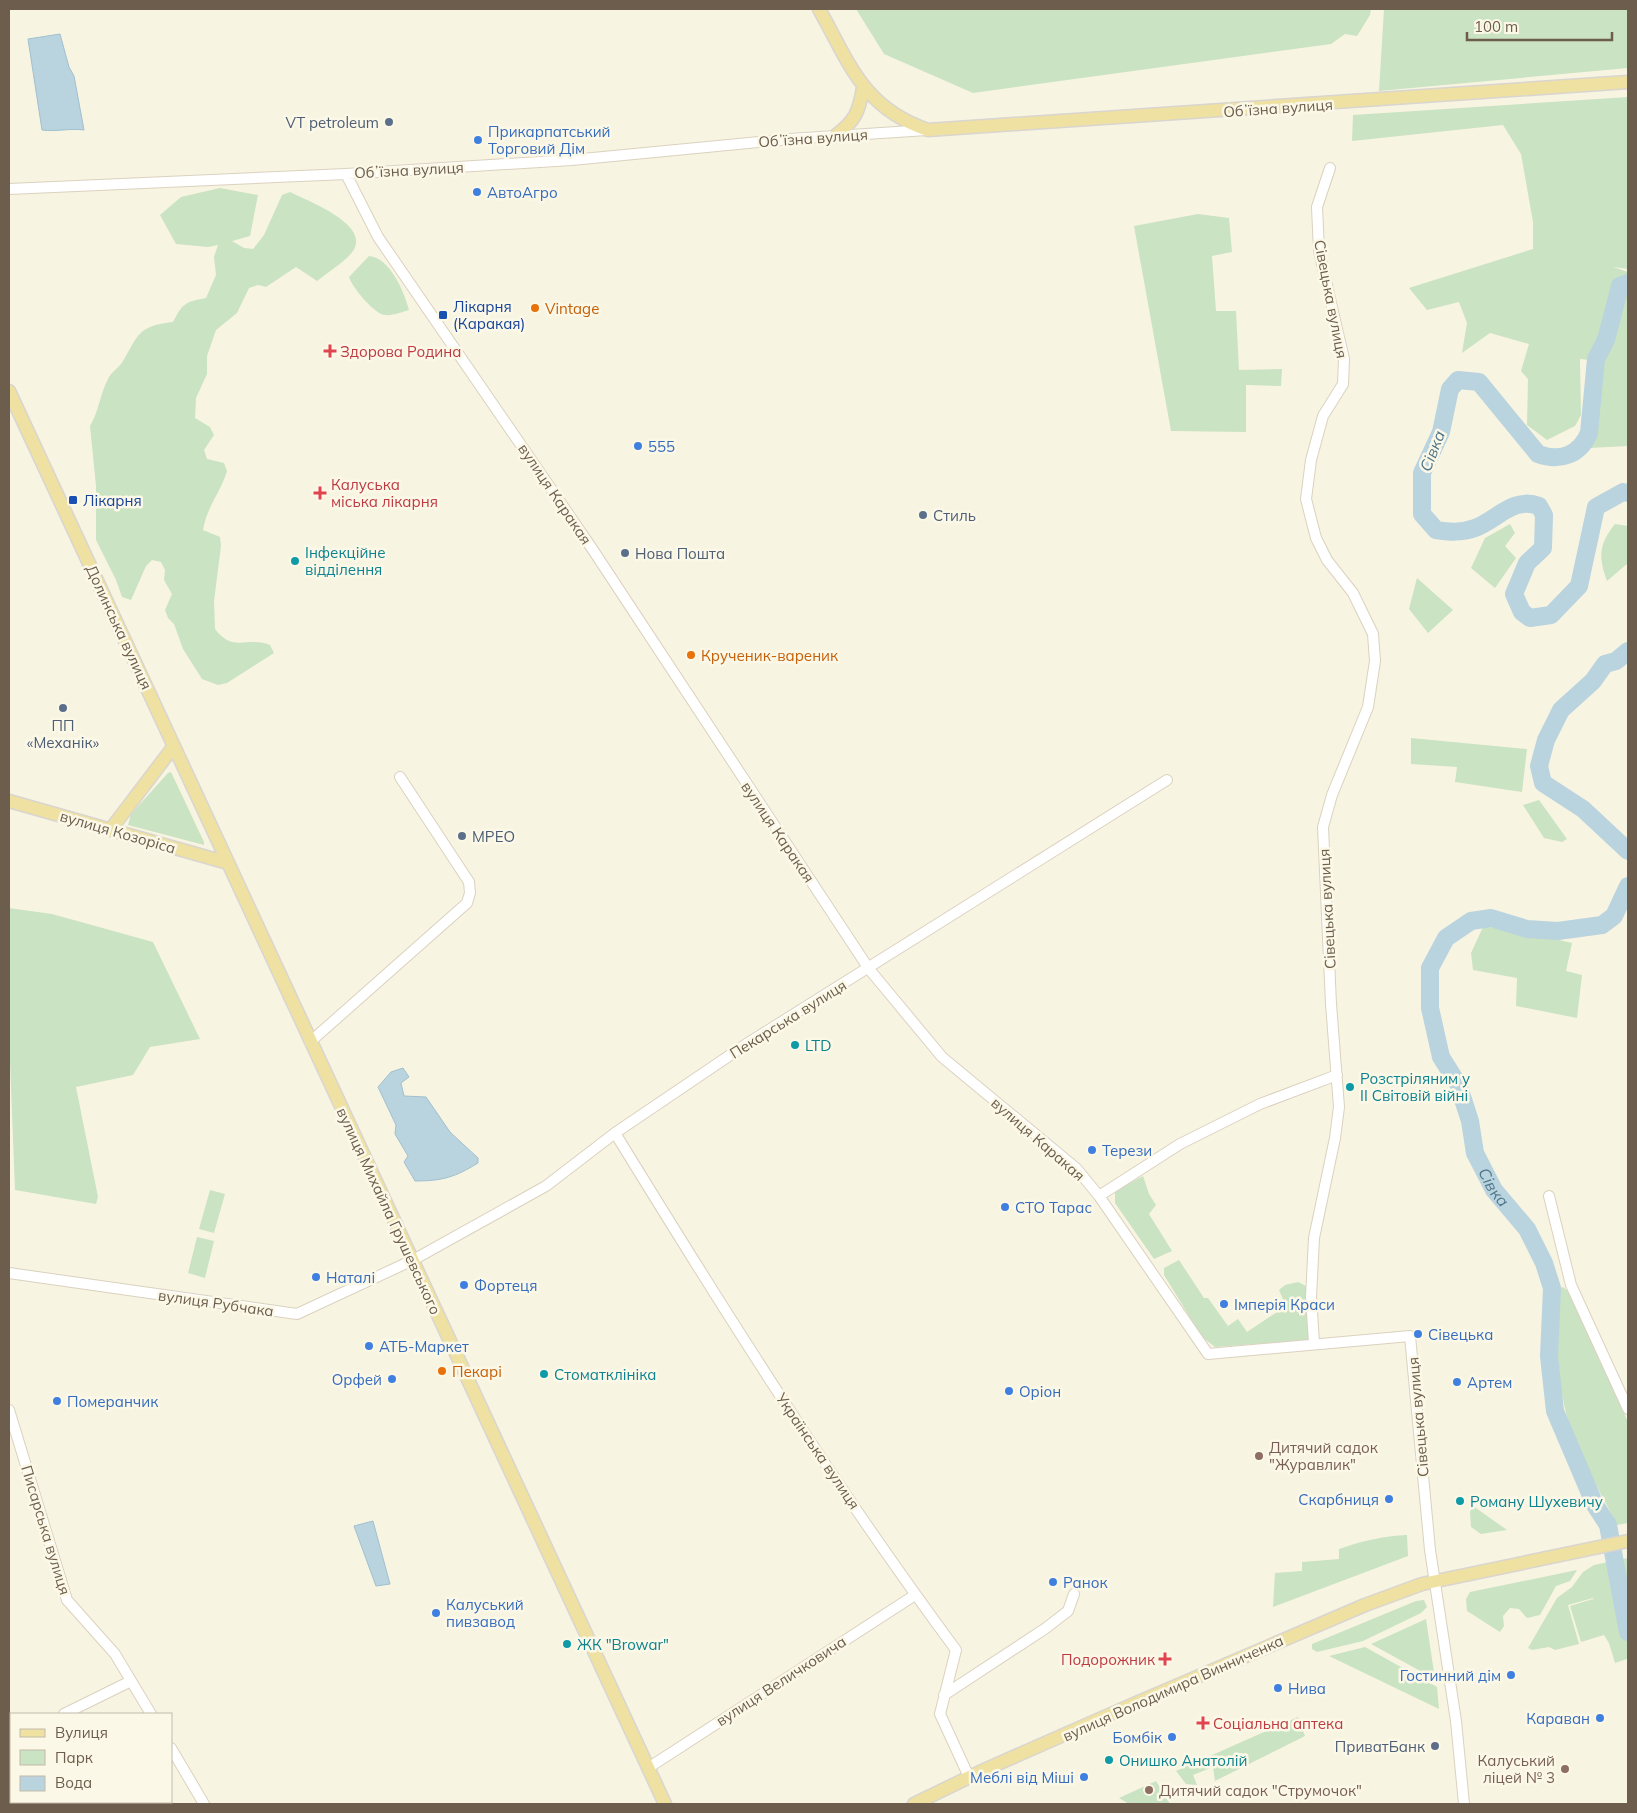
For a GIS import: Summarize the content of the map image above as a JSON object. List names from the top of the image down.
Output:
{
  "streets": {
    "main road": [
      "Обʼїзна вулиця",
      "Долинська вулиця",
      "вулиця Козоріса",
      "вулиця Михайла Грушевського",
      "вулиця Володимира Винниченка"
    ],
    "street": [
      "Сівецька вулиця",
      "вулиця Каракая",
      "Пекарська вулиця",
      "вулиця Рубчака",
      "Українська вулиця",
      "Писарська вулиця",
      "вулиця Величковича"
    ]
  },
  "crossings": [
    ["Обʼїзна вулиця", "вулиця Каракая"],
    ["Сівецька вулиця", "вулиця Каракая"],
    ["Сівецька вулиця", "вулиця Володимира Винниченка"],
    ["вулиця Каракая", "Пекарська вулиця"],
    ["Долинська вулиця", "вулиця Козоріса"],
    ["Долинська вулиця", "вулиця Михайла Грушевського"],
    ["вулиця Козоріса", "вулиця Михайла Грушевського"],
    ["Пекарська вулиця", "вулиця Михайла Грушевського"],
    ["Пекарська вулиця", "вулиця Рубчака"],
    ["Пекарська вулиця", "Українська вулиця"],
    ["вулиця Михайла Грушевського", "вулиця Рубчака"],
    ["вулиця Михайла Грушевського", "вулиця Величковича"],
    ["Українська вулиця", "вулиця Величковича"],
    ["Українська вулиця", "вулиця Володимира Винниченка"]
  ],
  "water": ["Сівка"],
  "places": {
    "other": [
      "VT petroleum",
      "Прикарпатський Торговий Дім",
      "АвтоАгро",
      "Vintage",
      "555",
      "Стиль",
      "Нова Пошта",
      "Інфекційне відділення",
      "Крученик-вареник",
      "ПП «Механік»",
      "МРЕО",
      "LTD",
      "Розстріляним у II Світовій війні",
      "Терези",
      "СТО Тарас",
      "Наталі",
      "Фортеця",
      "Імперія Краси",
      "Сівецька",
      "АТБ-Маркет",
      "Пекарі",
      "Стоматклініка",
      "Орфей",
      "Артем",
      "Оріон",
      "Померанчик",
      "Дитячий садок \"Журавлик\"",
      "Скарбниця",
      "Роману Шухевичу",
      "Ранок",
      "Калуський пивзавод",
      "ЖК \"Browar\"",
      "Гостинний дім",
      "Нива",
      "Караван",
      "Бомбік",
      "ПриватБанк",
      "Онишко Анатолій",
      "Калуський ліцей № 3",
      "Меблі від Міші",
      "Дитячий садок \"Струмочок\""
    ],
    "transit": ["Лікарня (Каракая)", "Лікарня"],
    "health": [
      "Здорова Родина",
      "Калуська міська лікарня",
      "Подорожник",
      "Соціальна аптека"
    ]
  },
  "legend": ["Вулиця", "Парк", "Вода"],
  "scale_bar": "100 m"
}
